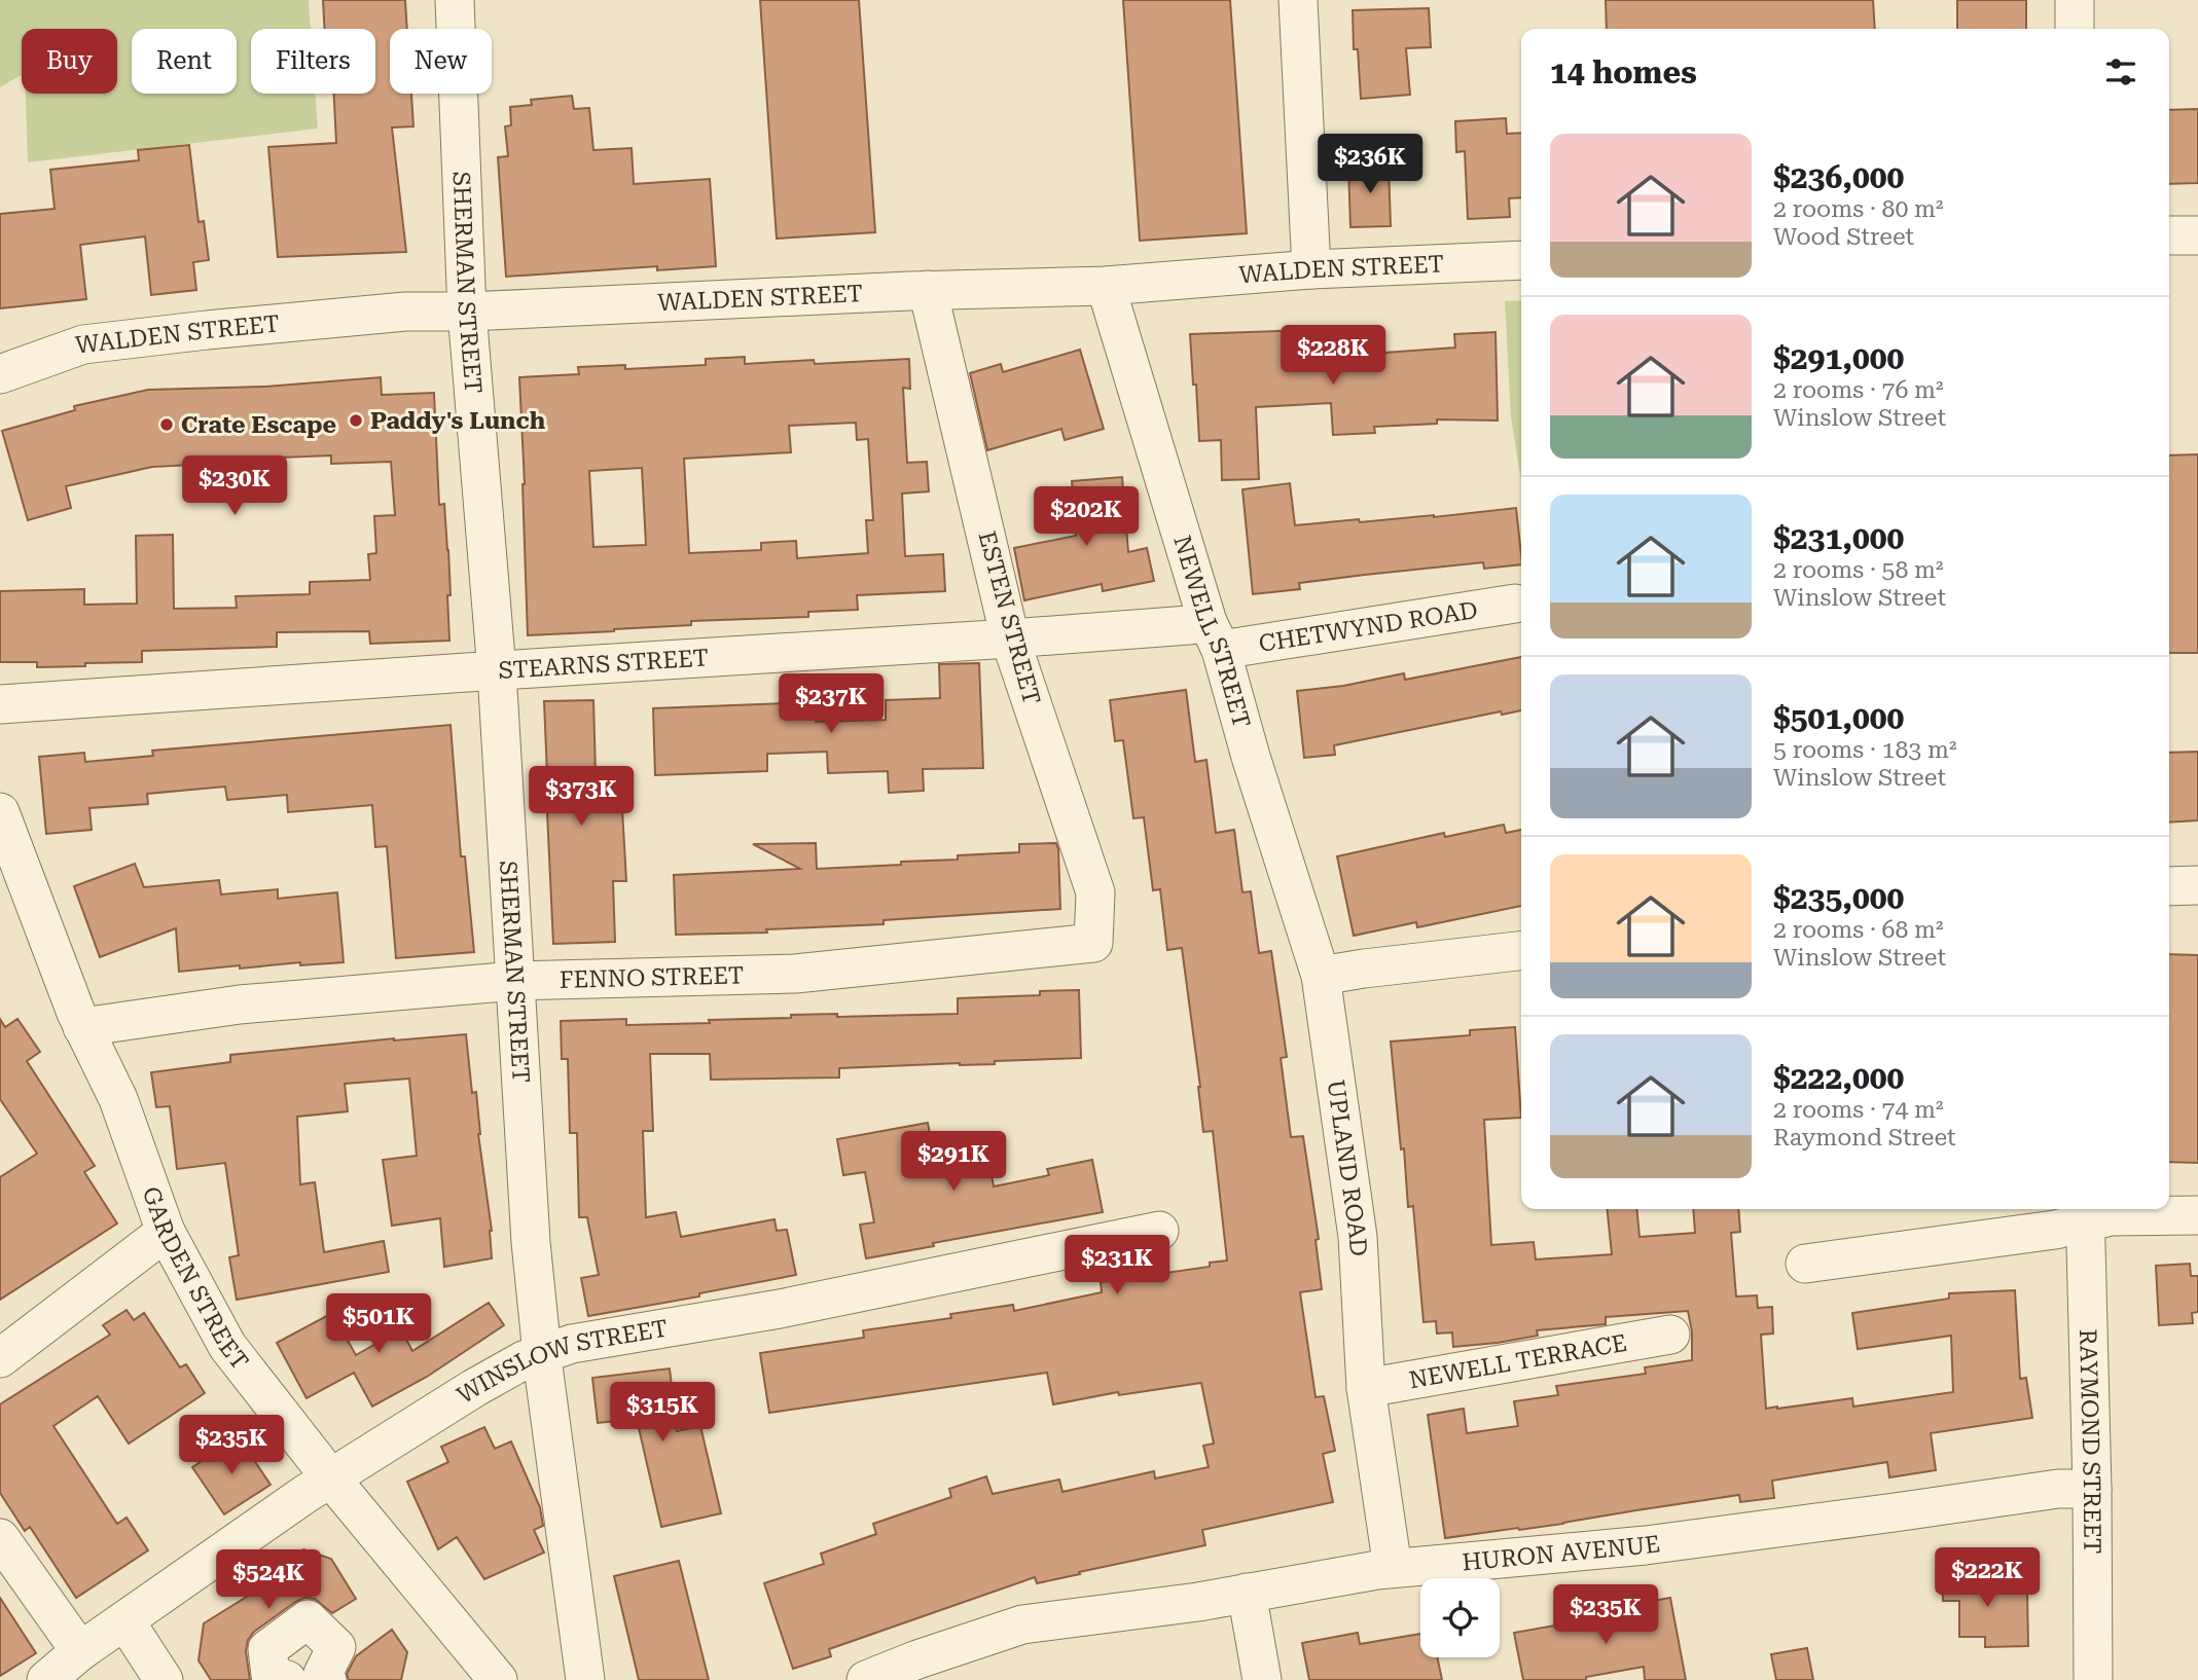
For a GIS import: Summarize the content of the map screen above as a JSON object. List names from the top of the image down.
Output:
{
  "streets": {
    "street": [
      "WALDEN STREET",
      "SHERMAN STREET",
      "ESTEN STREET",
      "CHETWYND ROAD",
      "NEWELL STREET",
      "STEARNS STREET",
      "FENNO STREET",
      "UPLAND ROAD",
      "GARDEN STREET",
      "NEWELL TERRACE",
      "WINSLOW STREET",
      "RAYMOND STREET",
      "HURON AVENUE"
    ]
  },
  "crossings": [
    ["WALDEN STREET", "SHERMAN STREET"],
    ["WALDEN STREET", "ESTEN STREET"],
    ["WALDEN STREET", "NEWELL STREET"],
    ["SHERMAN STREET", "STEARNS STREET"],
    ["SHERMAN STREET", "FENNO STREET"],
    ["SHERMAN STREET", "WINSLOW STREET"],
    ["ESTEN STREET", "STEARNS STREET"],
    ["ESTEN STREET", "FENNO STREET"],
    ["CHETWYND ROAD", "NEWELL STREET"],
    ["CHETWYND ROAD", "STEARNS STREET"],
    ["NEWELL STREET", "STEARNS STREET"],
    ["NEWELL STREET", "UPLAND ROAD"],
    ["FENNO STREET", "GARDEN STREET"],
    ["UPLAND ROAD", "NEWELL TERRACE"],
    ["UPLAND ROAD", "HURON AVENUE"],
    ["GARDEN STREET", "WINSLOW STREET"],
    ["RAYMOND STREET", "HURON AVENUE"]
  ],
  "places": ["Paddy's Lunch", "Crate Escape"],
  "page": {
    "chip": [
      "Buy",
      "Rent",
      "Filters",
      "New"
    ],
    "heading": "14 homes",
    "list": [
      {
        "name": "$236,000",
        "note": "2 rooms · 80 m² · Wood Street"
      },
      {
        "name": "$291,000",
        "note": "2 rooms · 76 m² · Winslow Street"
      },
      {
        "name": "$231,000",
        "note": "2 rooms · 58 m² · Winslow Street"
      },
      {
        "name": "$501,000",
        "note": "5 rooms · 183 m² · Winslow Street"
      },
      {
        "name": "$235,000",
        "note": "2 rooms · 68 m² · Winslow Street"
      },
      {
        "name": "$222,000",
        "note": "2 rooms · 74 m² · Raymond Street"
      }
    ],
    "price": [
      "$236K",
      "$228K",
      "$230K",
      "$202K",
      "$237K",
      "$373K",
      "$291K",
      "$231K",
      "$501K",
      "$315K",
      "$235K",
      "$222K",
      "$524K",
      "$235K"
    ]
  }
}
